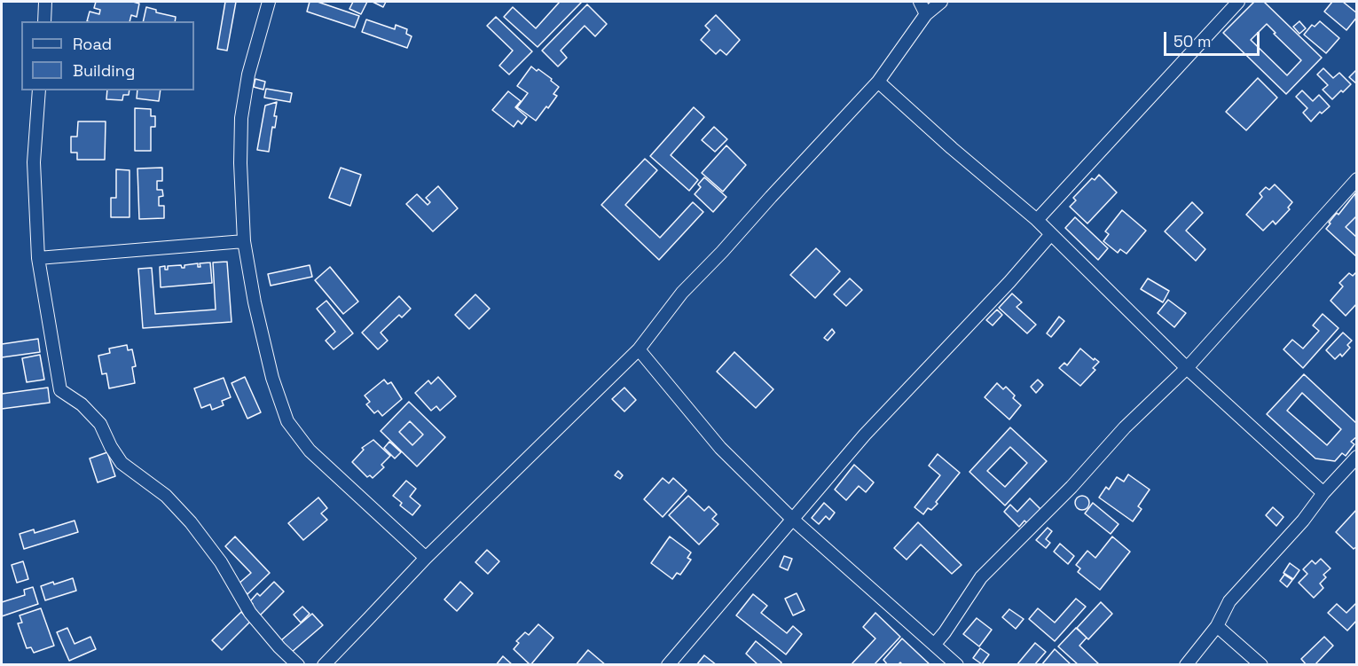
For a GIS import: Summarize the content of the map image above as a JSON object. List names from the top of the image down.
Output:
{
  "legend": ["Road", "Building"],
  "scale_bar": "50 m"
}
